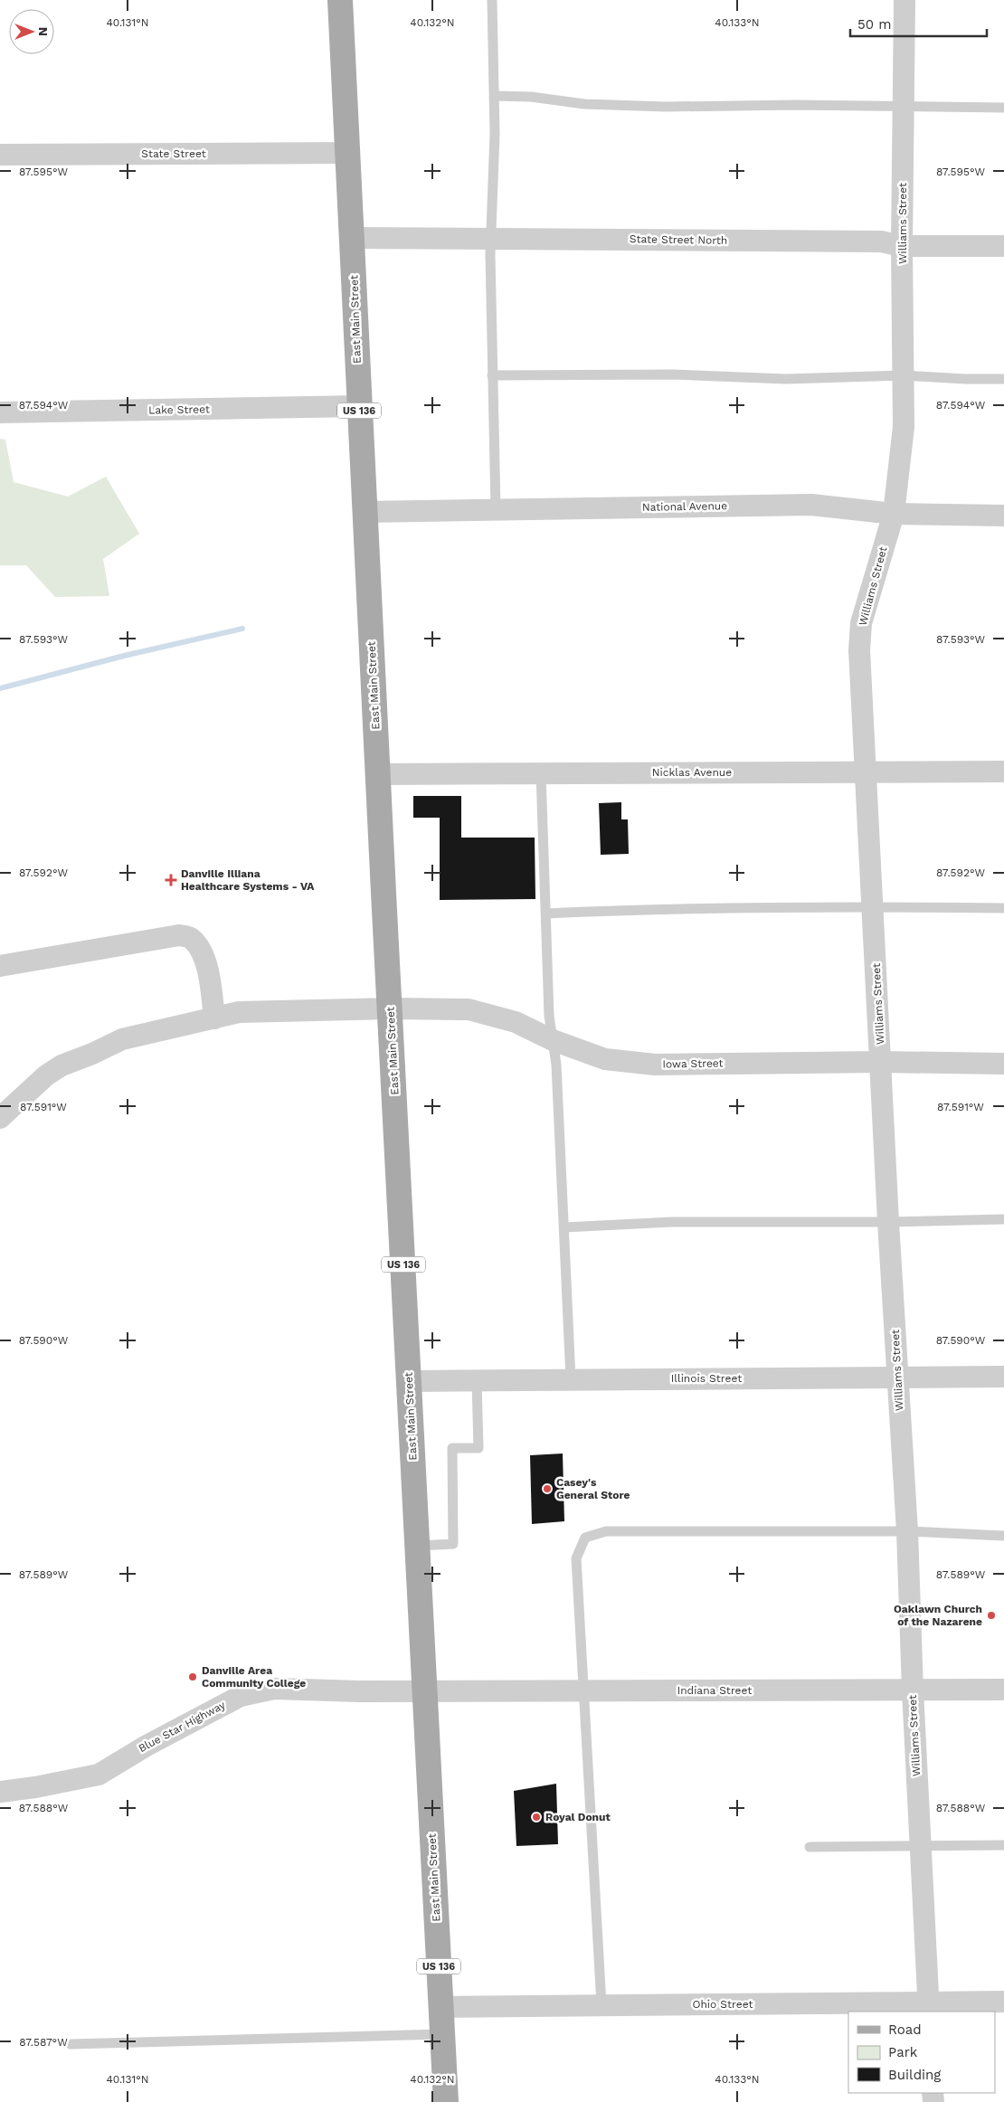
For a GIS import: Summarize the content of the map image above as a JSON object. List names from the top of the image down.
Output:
{
  "streets": {
    "main road": ["East Main Street", "US 136"],
    "street": [
      "State Street",
      "Williams Street",
      "State Street North",
      "Lake Street",
      "National Avenue",
      "Nicklas Avenue",
      "Iowa Street",
      "Illinois Street",
      "Indiana Street",
      "Blue Star Highway",
      "Ohio Street"
    ]
  },
  "crossings": [
    ["State Street", "East Main Street"],
    ["Williams Street", "State Street North"],
    ["Williams Street", "National Avenue"],
    ["Williams Street", "Nicklas Avenue"],
    ["Williams Street", "Iowa Street"],
    ["Williams Street", "Illinois Street"],
    ["Williams Street", "Indiana Street"],
    ["Williams Street", "Ohio Street"],
    ["State Street North", "East Main Street"],
    ["East Main Street", "Lake Street"],
    ["East Main Street", "National Avenue"],
    ["East Main Street", "Nicklas Avenue"],
    ["East Main Street", "Iowa Street"],
    ["East Main Street", "Illinois Street"],
    ["East Main Street", "Indiana Street"],
    ["East Main Street", "Blue Star Highway"],
    ["East Main Street", "Ohio Street"],
    ["Indiana Street", "Blue Star Highway"]
  ],
  "places": {
    "health": ["Danville Illiana Healthcare Systems - VA"],
    "other": [
      "Casey's General Store",
      "Oaklawn Church of the Nazarene",
      "Danville Area Community College",
      "Royal Donut"
    ]
  },
  "legend": ["Road", "Park", "Building"],
  "scale_bar": "50 m",
  "north": "right",
  "coordinates": [
    "40.131°N",
    "40.132°N",
    "40.133°N",
    "87.595°W",
    "87.594°W",
    "87.593°W",
    "87.592°W",
    "87.591°W",
    "87.590°W",
    "87.589°W",
    "87.588°W",
    "87.587°W"
  ]
}
